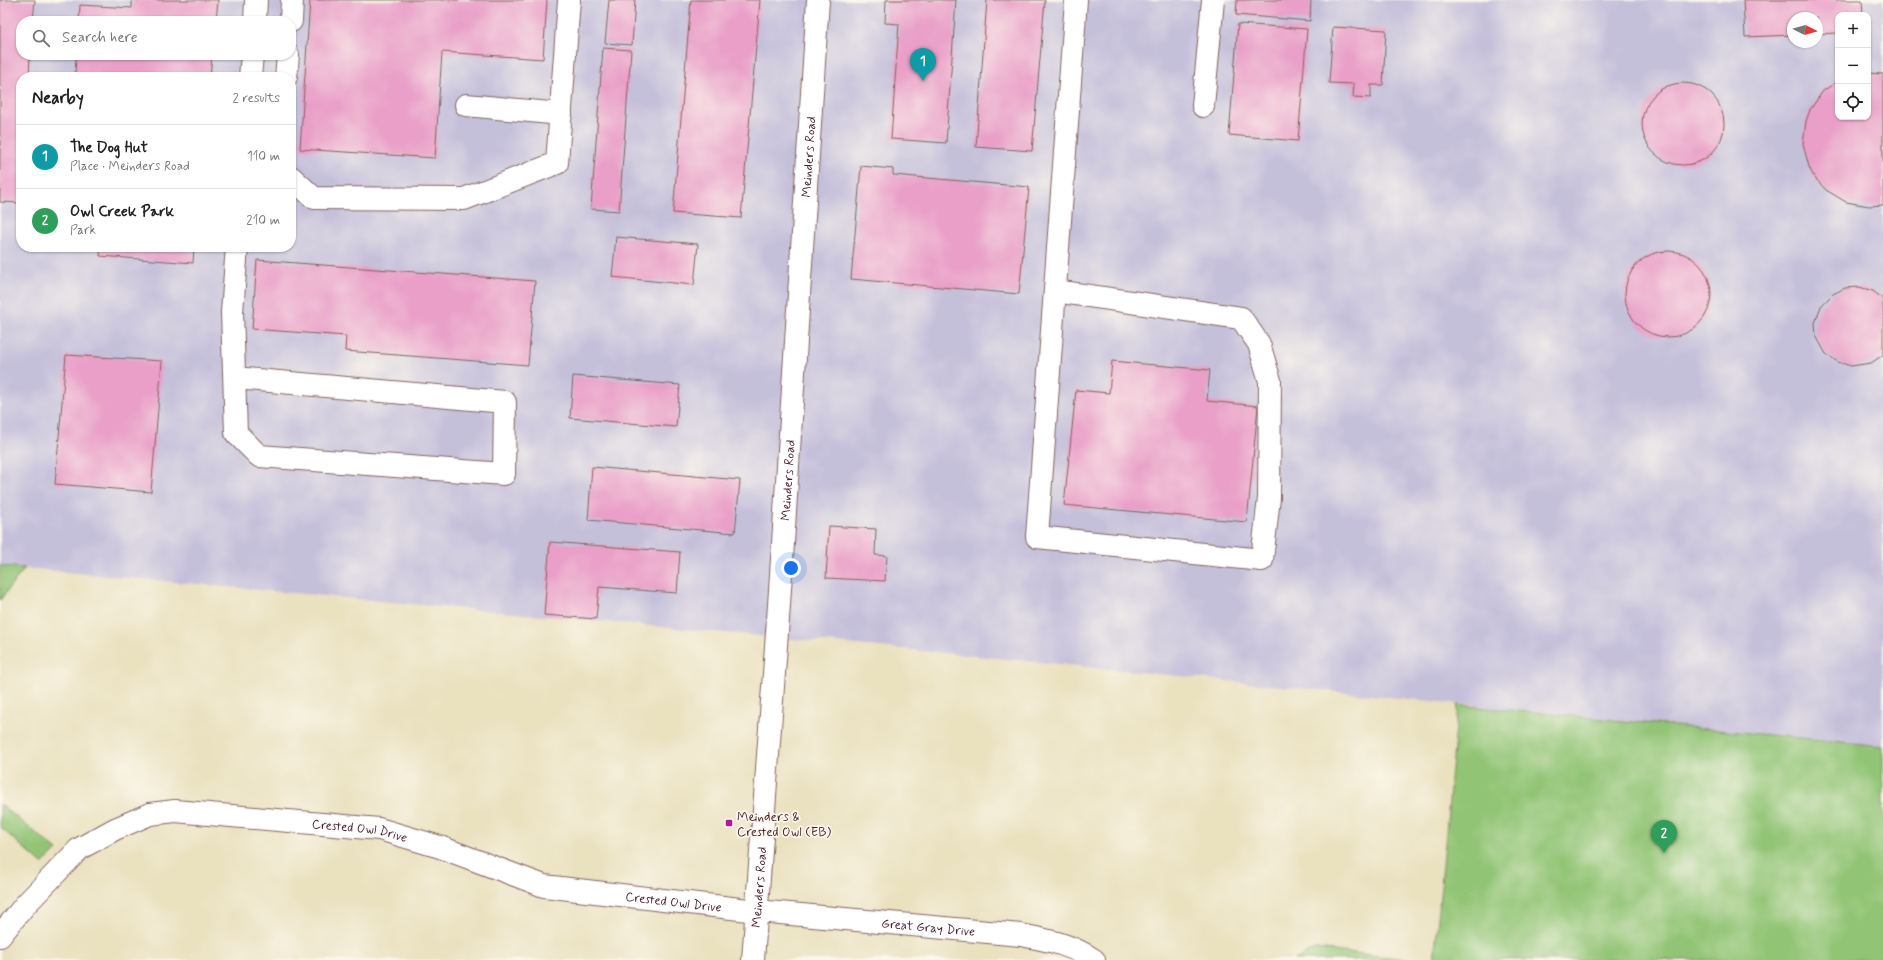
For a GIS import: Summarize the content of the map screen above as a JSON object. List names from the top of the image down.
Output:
{
  "streets": {
    "street": ["Meinders Road", "Crested Owl Drive", "Great Gray Drive"]
  },
  "crossings": [
    ["Meinders Road", "Crested Owl Drive"],
    ["Meinders Road", "Great Gray Drive"],
    ["Crested Owl Drive", "Great Gray Drive"]
  ],
  "places": {
    "transit": ["Meinders & Crested Owl (EB)"]
  },
  "north": "right",
  "page": {
    "map_buttons": ["+", "−"],
    "search": "Search here",
    "pins": ["1", "2"],
    "heading": ["Nearby", "2 results"],
    "list": [
      {
        "mark": "1",
        "name": "The Dog Hut",
        "note": "Place · Meinders Road",
        "value": "110 m"
      },
      {
        "mark": "2",
        "name": "Owl Creek Park",
        "note": "Park",
        "value": "210 m"
      }
    ]
  }
}
